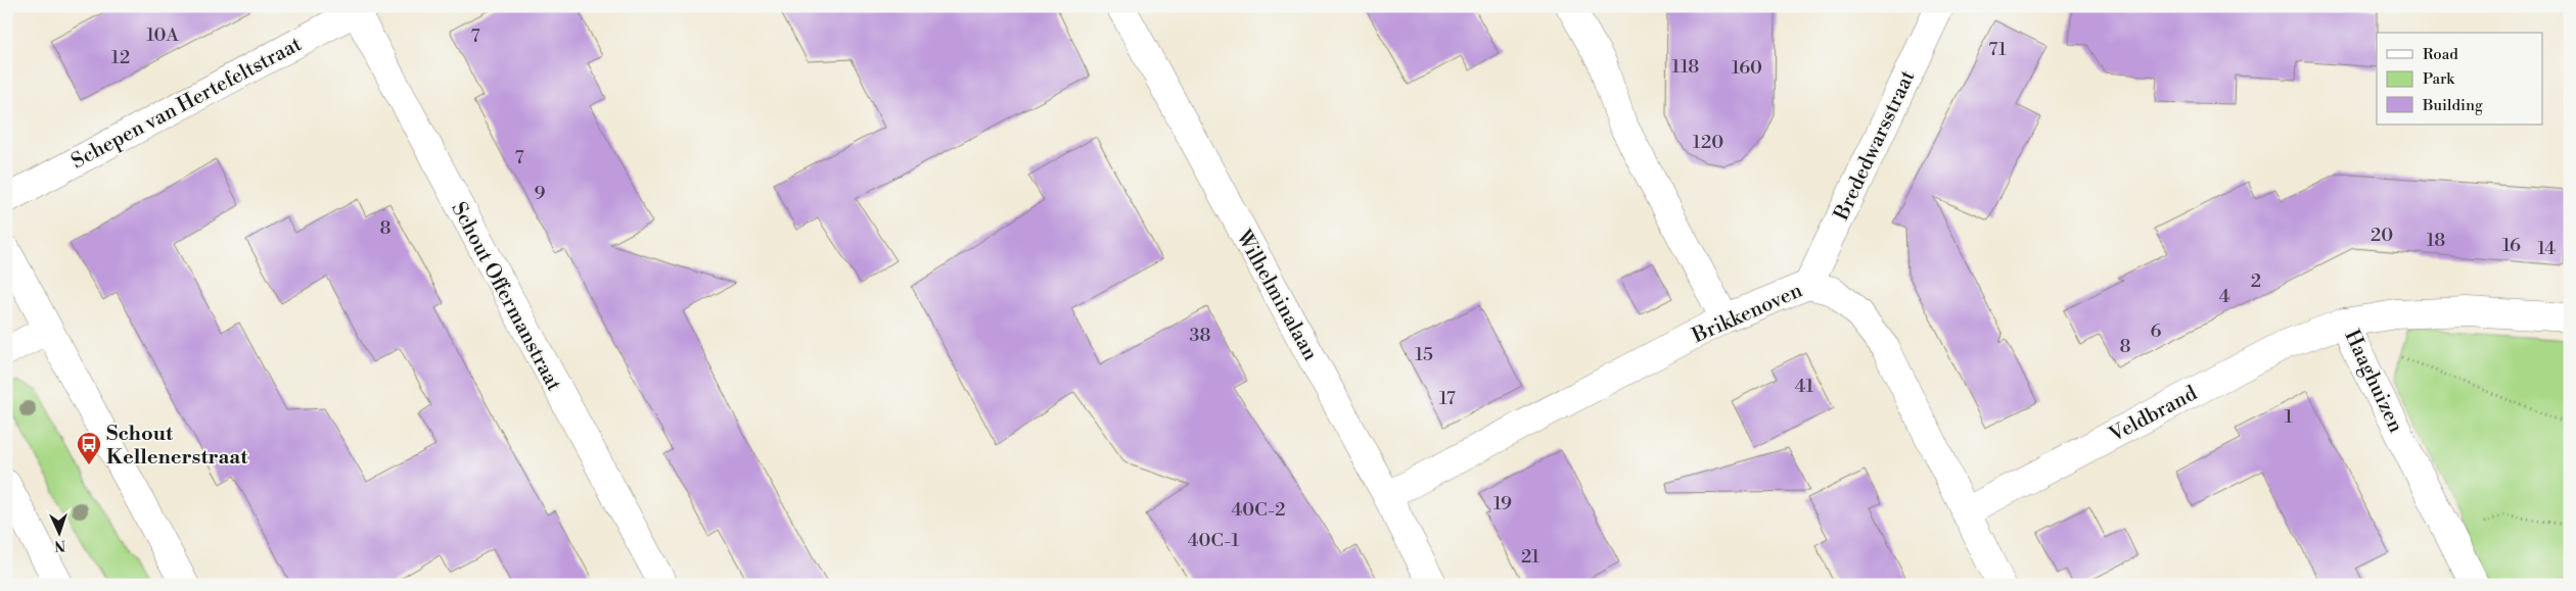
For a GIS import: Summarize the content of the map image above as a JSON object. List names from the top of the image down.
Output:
{
  "streets": {
    "street": [
      "Schepen van Hertefeltstraat",
      "Brededwarsstraat",
      "Wilhelminalaan",
      "Schout Offermanstraat",
      "Brikkenoven",
      "Haaghuizen",
      "Veldbrand"
    ]
  },
  "crossings": [
    ["Schepen van Hertefeltstraat", "Schout Offermanstraat"],
    ["Brededwarsstraat", "Brikkenoven"],
    ["Wilhelminalaan", "Brikkenoven"],
    ["Brikkenoven", "Veldbrand"],
    ["Haaghuizen", "Veldbrand"]
  ],
  "places": {
    "bus stop": ["Schout Kellenerstraat"]
  },
  "house_numbers": [
    "10A",
    "7",
    "71",
    "12",
    "118",
    "160",
    "120",
    "7",
    "9",
    "8",
    "20",
    "18",
    "16",
    "14",
    "2",
    "4",
    "6",
    "38",
    "8",
    "15",
    "41",
    "17",
    "1",
    "19",
    "40C-2",
    "40C-1",
    "21"
  ],
  "legend": ["Road", "Park", "Building"],
  "north": "bottom"
}
